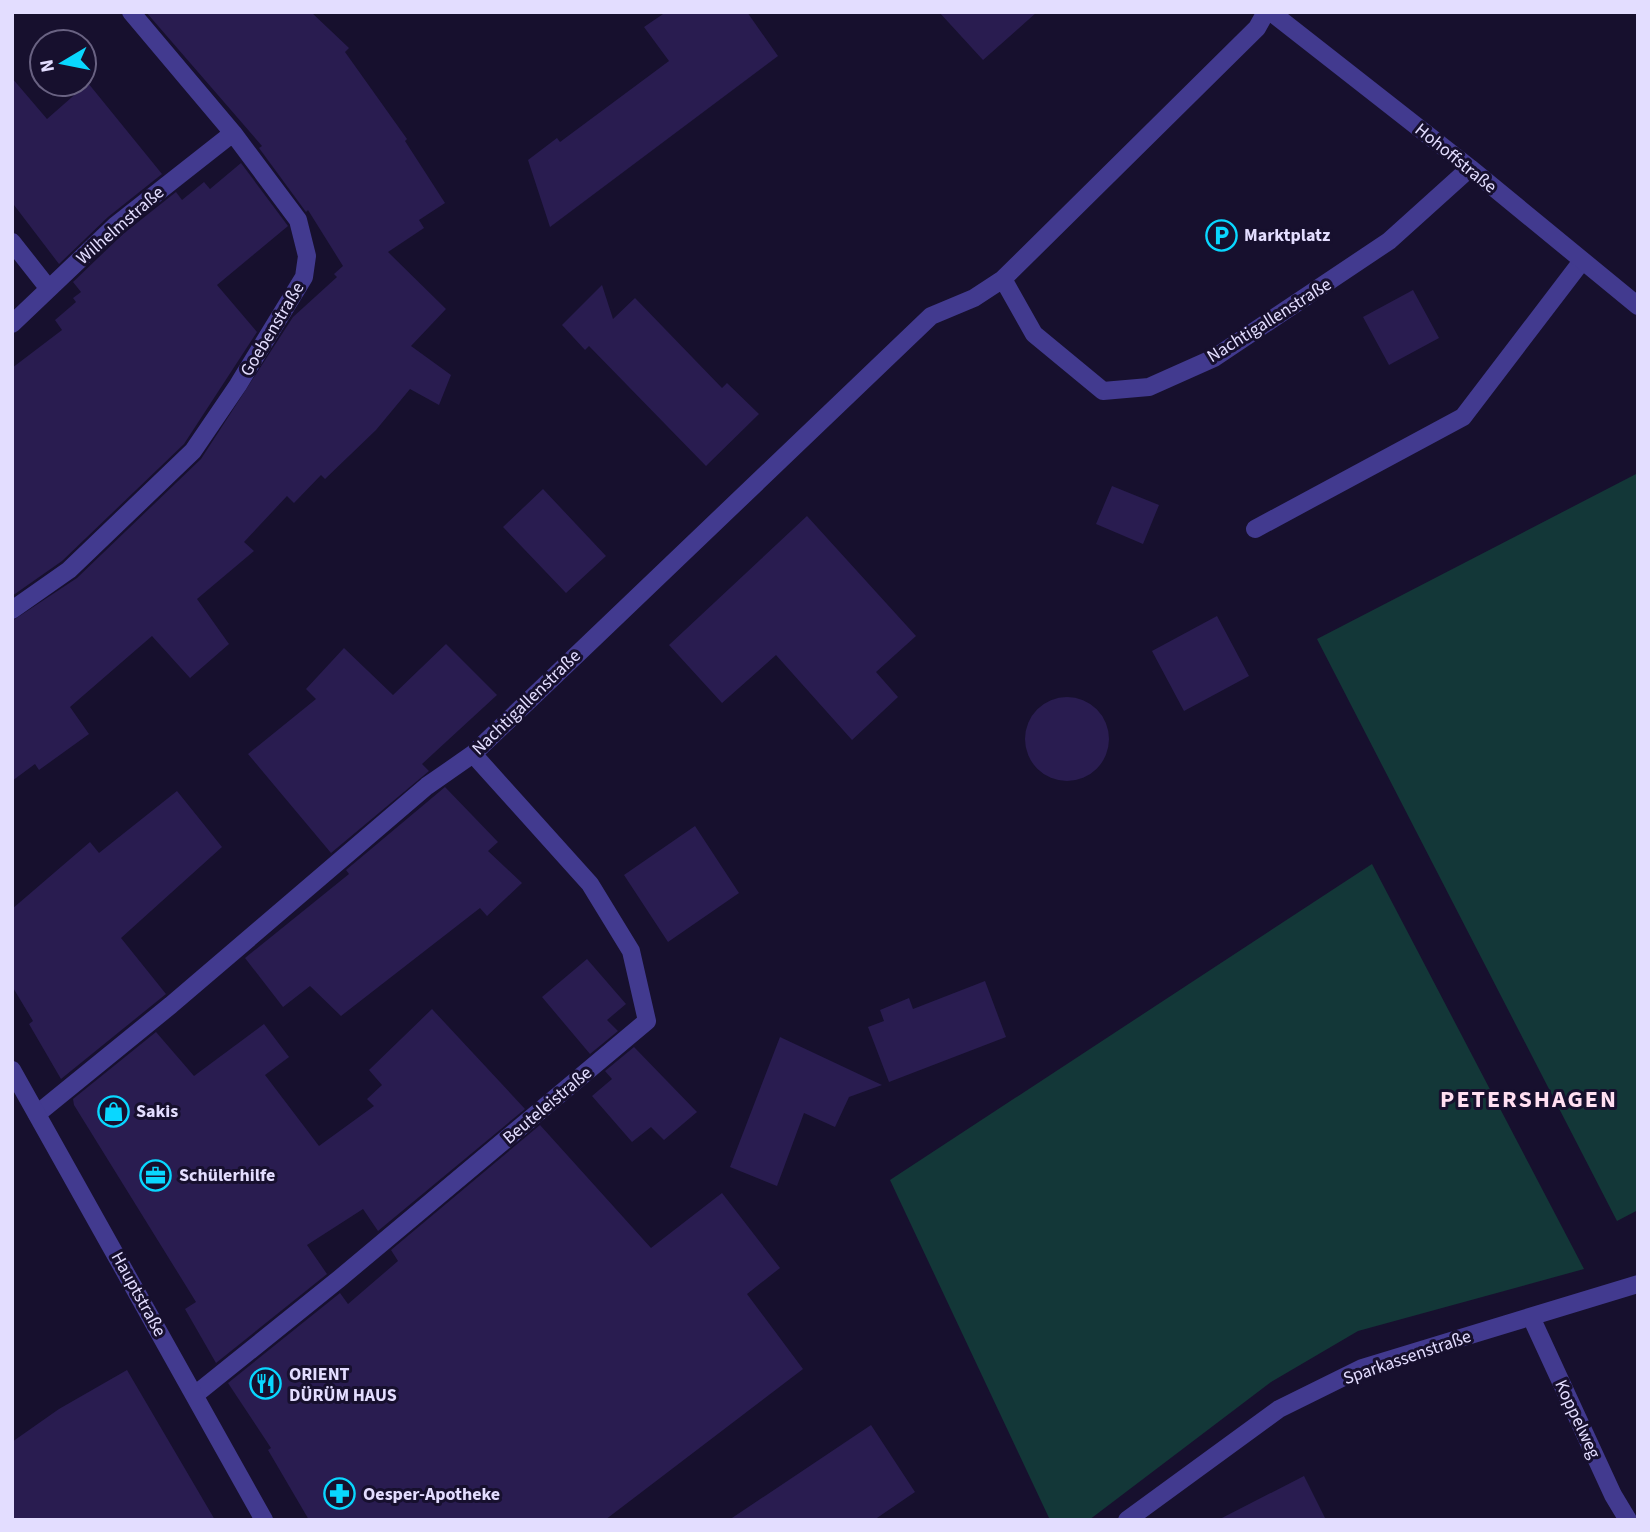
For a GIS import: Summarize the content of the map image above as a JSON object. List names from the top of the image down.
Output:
{
  "streets": {
    "street": [
      "Hohoffstraße",
      "Wilhelmstraße",
      "Nachtigallenstraße",
      "Goebenstraße",
      "Beuteleistraße",
      "Hauptstraße",
      "Sparkassenstraße",
      "Koppelweg"
    ]
  },
  "crossings": [
    ["Hohoffstraße", "Nachtigallenstraße"],
    ["Wilhelmstraße", "Goebenstraße"],
    ["Nachtigallenstraße", "Beuteleistraße"],
    ["Nachtigallenstraße", "Hauptstraße"],
    ["Beuteleistraße", "Hauptstraße"],
    ["Sparkassenstraße", "Koppelweg"]
  ],
  "districts": ["PETERSHAGEN"],
  "places": {
    "parking": ["Marktplatz"],
    "shop": ["Sakis"],
    "office": ["Schülerhilfe"],
    "restaurant": ["ORIENT DÜRÜM HAUS"],
    "pharmacy": ["Oesper-Apotheke"]
  },
  "north": "left"
}
